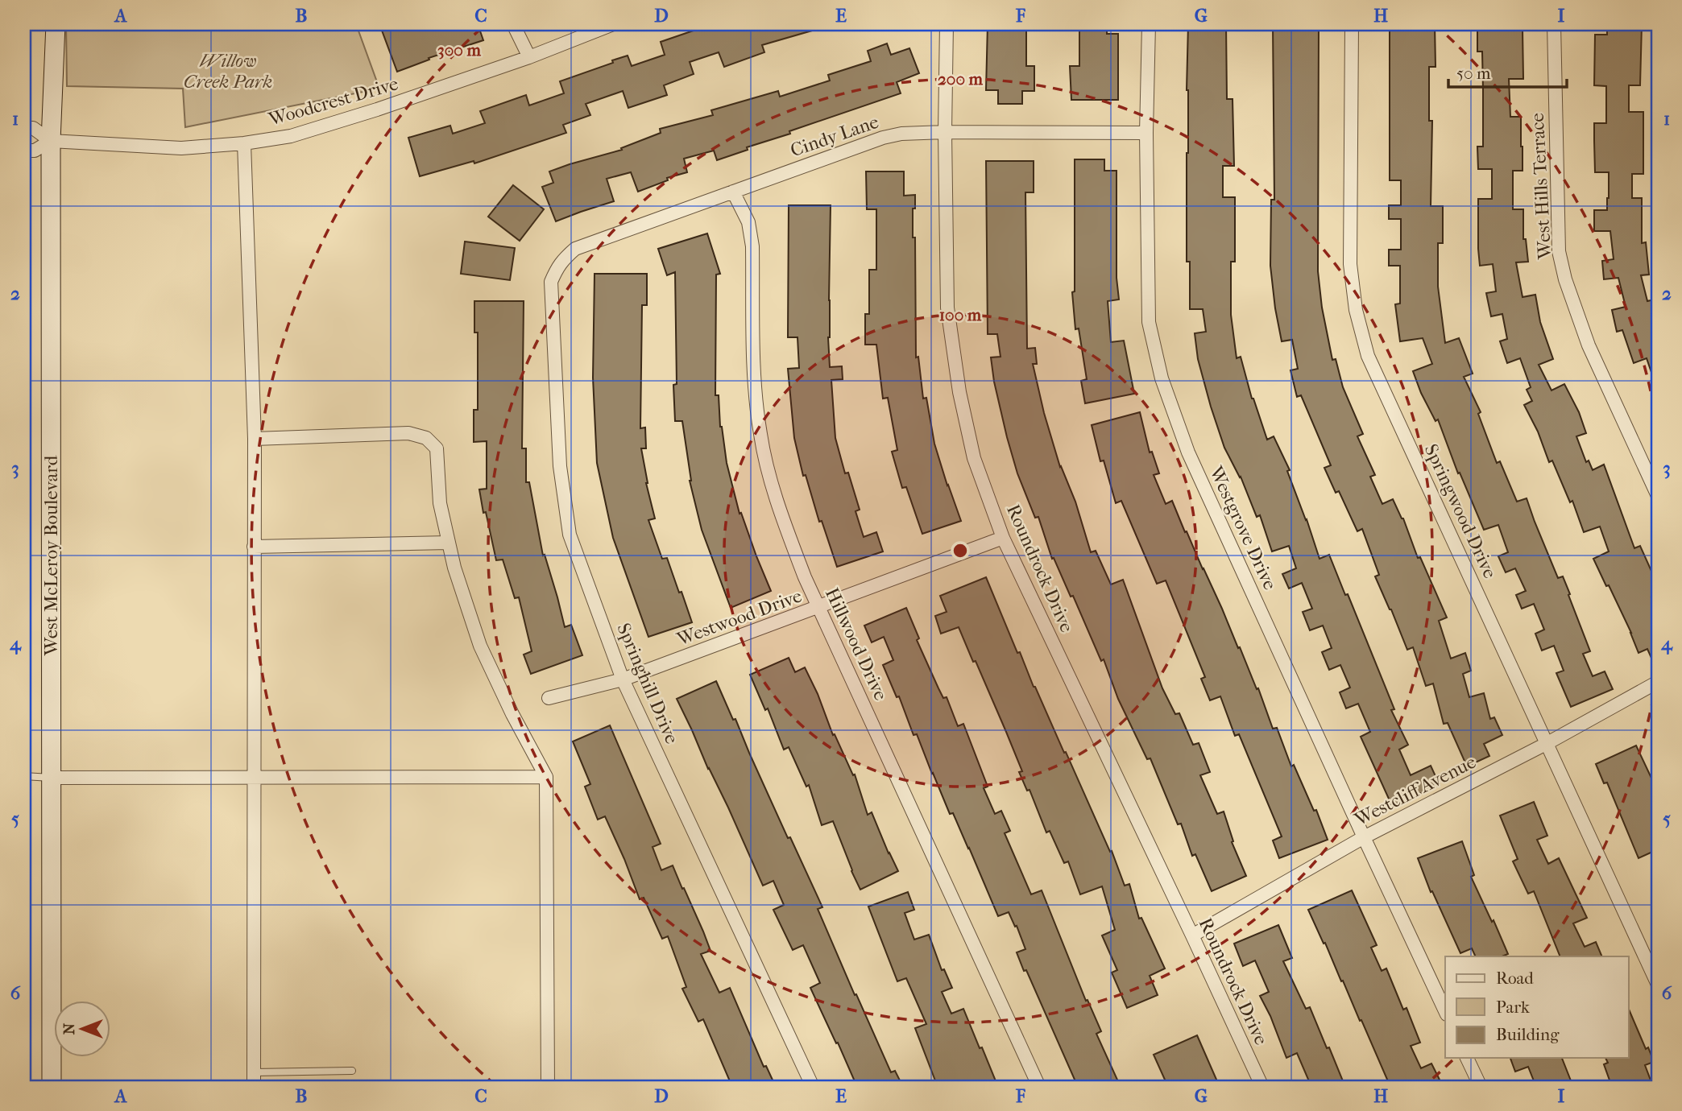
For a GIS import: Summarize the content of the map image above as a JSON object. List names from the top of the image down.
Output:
{
  "streets": {
    "main road": ["West McLeroy Boulevard"],
    "street": [
      "Woodcrest Drive",
      "Cindy Lane",
      "West Hills Terrace",
      "Springwood Drive",
      "Westgrove Drive",
      "Roundrock Drive",
      "Westwood Drive",
      "Hillwood Drive",
      "Springhill Drive",
      "Westcliff Avenue"
    ]
  },
  "crossings": [
    ["Woodcrest Drive", "West McLeroy Boulevard"],
    ["Cindy Lane", "Westgrove Drive"],
    ["Cindy Lane", "Roundrock Drive"],
    ["Cindy Lane", "Hillwood Drive"],
    ["Cindy Lane", "Springhill Drive"],
    ["Springwood Drive", "Westcliff Avenue"],
    ["Westgrove Drive", "Westcliff Avenue"],
    ["Roundrock Drive", "Westwood Drive"],
    ["Roundrock Drive", "Westcliff Avenue"],
    ["Westwood Drive", "Hillwood Drive"],
    ["Westwood Drive", "Springhill Drive"]
  ],
  "parks": ["Willow Creek Park"],
  "legend": ["Road", "Park", "Building"],
  "scale_bar": "50 m",
  "north": "left",
  "grid": {
    "columns": [
      "A",
      "B",
      "C",
      "D",
      "E",
      "F",
      "G",
      "H",
      "I"
    ],
    "rows": [
      "1",
      "2",
      "3",
      "4",
      "5",
      "6"
    ]
  },
  "rings": ["300 m", "200 m", "100 m"]
}
